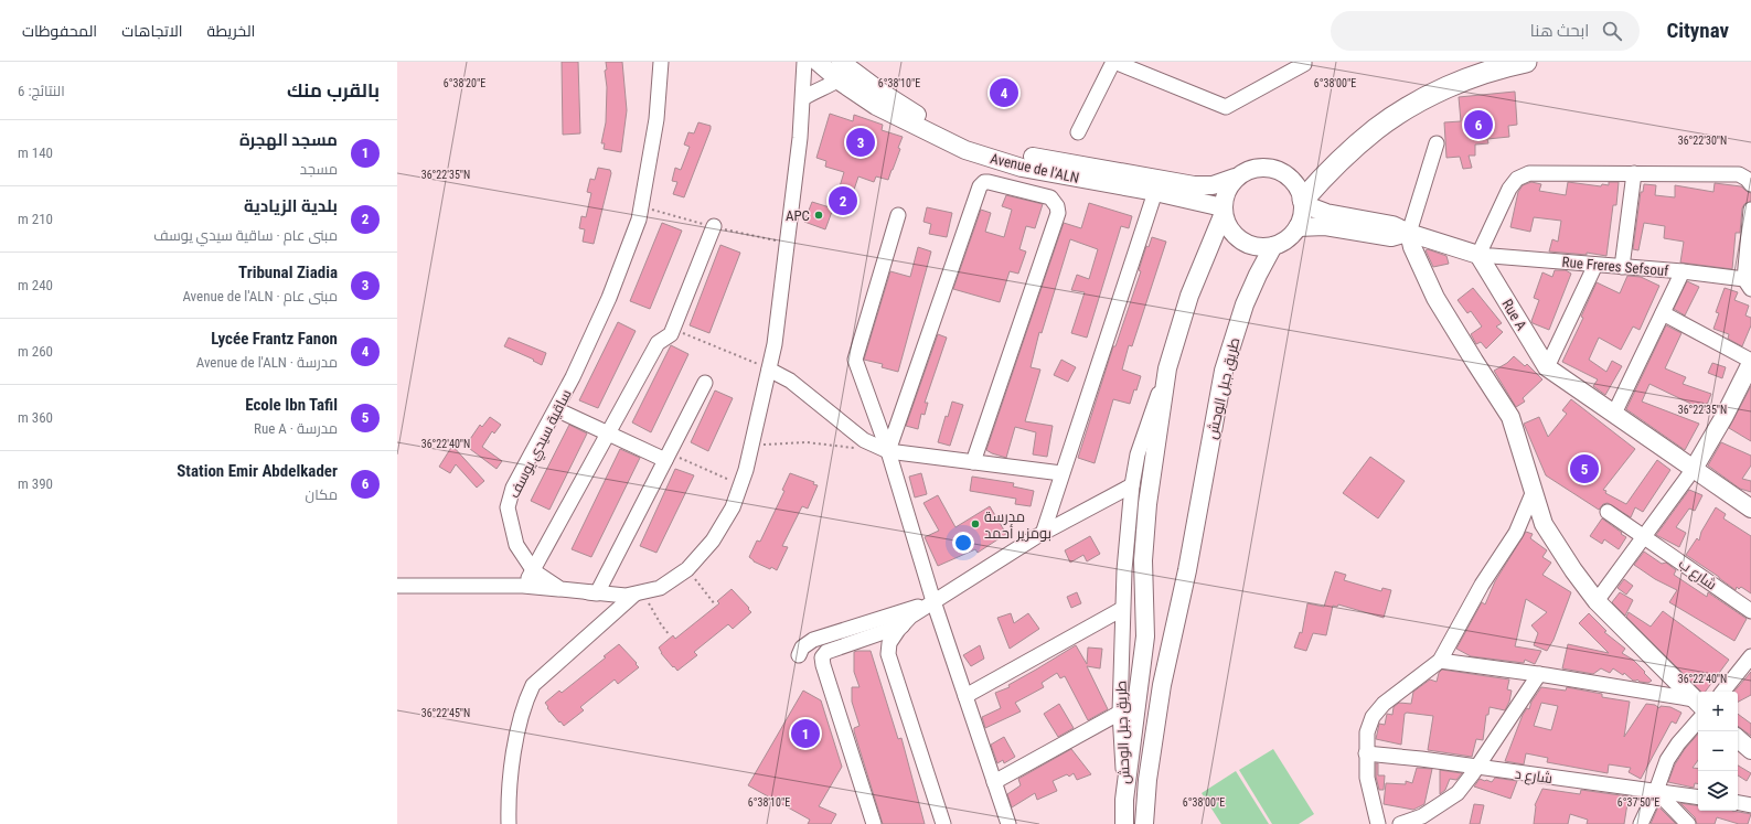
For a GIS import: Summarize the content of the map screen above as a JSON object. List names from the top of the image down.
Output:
{
  "streets": {
    "main road": ["Avenue de l'ALN", "Rue A", "طريق جبل الوحش"],
    "street": [
      "Rue Freres Sefsouf",
      "ساقية سيدي يوسف",
      "شارع ب",
      "شارع د"
    ]
  },
  "crossings": [
    ["Avenue de l'ALN", "طريق جبل الوحش"],
    ["Rue Freres Sefsouf", "Rue A"]
  ],
  "places": ["APC", "مدرسة بومزير أحمد"],
  "page": {
    "header": "Citynav",
    "search": "ابحث هنا",
    "nav": ["الخريطة", "الاتجاهات", "المحفوظات"],
    "heading": ["بالقرب منك", "النتائج: 6"],
    "pins": [
      "4",
      "6",
      "3",
      "2",
      "5",
      "1"
    ],
    "list": [
      {
        "mark": "1",
        "name": "مسجد الهجرة",
        "note": "مسجد",
        "value": "140 m"
      },
      {
        "mark": "2",
        "name": "بلدية الزيادية",
        "note": "مبنى عام · ساقية سيدي يوسف",
        "value": "210 m"
      },
      {
        "mark": "3",
        "name": "Tribunal Ziadia",
        "note": "مبنى عام · Avenue de l'ALN",
        "value": "240 m"
      },
      {
        "mark": "4",
        "name": "Lycée Frantz Fanon",
        "note": "مدرسة · Avenue de l'ALN",
        "value": "260 m"
      },
      {
        "mark": "5",
        "name": "Ecole Ibn Tafil",
        "note": "مدرسة · Rue A",
        "value": "360 m"
      },
      {
        "mark": "6",
        "name": "Station Emir Abdelkader",
        "note": "مكان",
        "value": "390 m"
      }
    ],
    "map_buttons": ["+", "−"]
  },
  "coordinates": [
    "6°38'20\"E",
    "6°38'10\"E",
    "6°38'00\"E",
    "36°22'30\"N",
    "36°22'35\"N",
    "36°22'40\"N",
    "36°22'45\"N",
    "6°37'50\"E"
  ]
}
